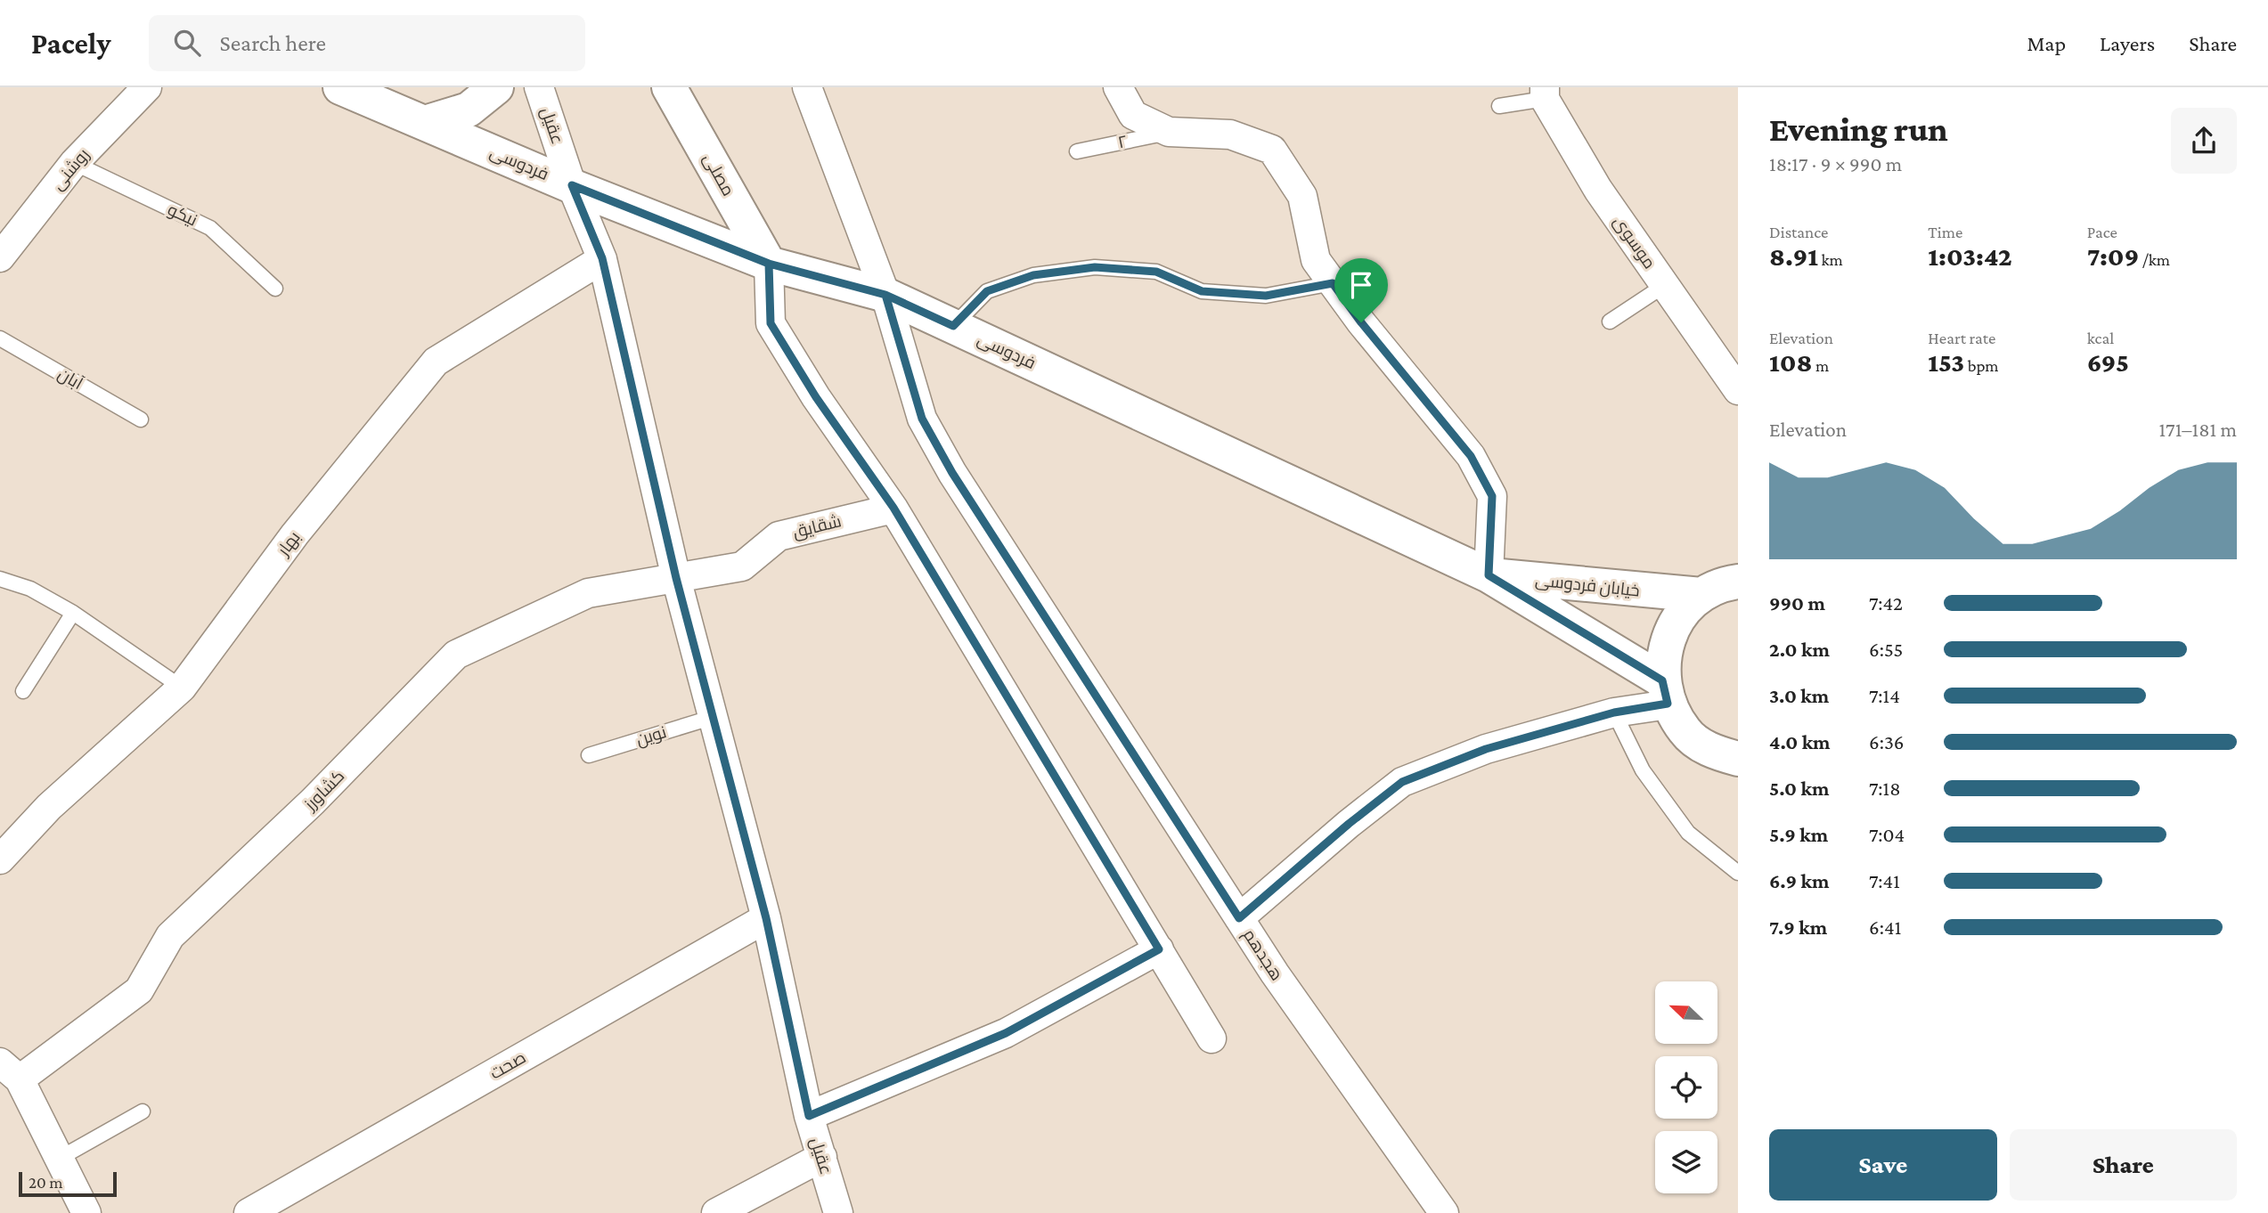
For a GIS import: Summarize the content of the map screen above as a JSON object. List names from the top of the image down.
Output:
{
  "streets": {
    "street": [
      "عقیل",
      "فردوسی",
      "روشنی",
      "مصلی",
      "موسوی",
      "شقایق",
      "بهار",
      "خیابان فردوسی",
      "کشاورز",
      "هجدهم",
      "صحت"
    ],
    "lane": [
      "۲",
      "نیکو",
      "آبان",
      "نوین"
    ]
  },
  "crossings": [
    ["عقیل", "فردوسی"],
    ["عقیل", "شقایق"],
    ["عقیل", "بهار"],
    ["عقیل", "نوین"],
    ["عقیل", "کشاورز"],
    ["عقیل", "صحت"],
    ["فردوسی", "مصلی"],
    ["فردوسی", "خیابان فردوسی"],
    ["فردوسی", "هجدهم"],
    ["روشنی", "نیکو"],
    ["شقایق", "کشاورز"]
  ],
  "scale_bar": "20 m",
  "north": "top left",
  "page": {
    "header": "Pacely",
    "search": "Search here",
    "nav": ["Map", "Layers", "Share"],
    "heading": ["Evening run", "18:17 · 9 × 990 m"],
    "stats": [
      ["Distance", "8.91 km"],
      ["Time", "1:03:42"],
      ["Pace", "7:09 /km"],
      ["Elevation", "108 m"],
      ["Heart rate", "153 bpm"],
      ["kcal", "695"]
    ],
    "chart": ["Elevation", "171–181 m"],
    "list": [
      {
        "name": "990 m",
        "note": "7:42"
      },
      {
        "name": "2.0 km",
        "note": "6:55"
      },
      {
        "name": "3.0 km",
        "note": "7:14"
      },
      {
        "name": "4.0 km",
        "note": "6:36"
      },
      {
        "name": "5.0 km",
        "note": "7:18"
      },
      {
        "name": "5.9 km",
        "note": "7:04"
      },
      {
        "name": "6.9 km",
        "note": "7:41"
      },
      {
        "name": "7.9 km",
        "note": "6:41"
      }
    ],
    "buttons": ["Save", "Share"],
    "scale": "20 m"
  }
}
